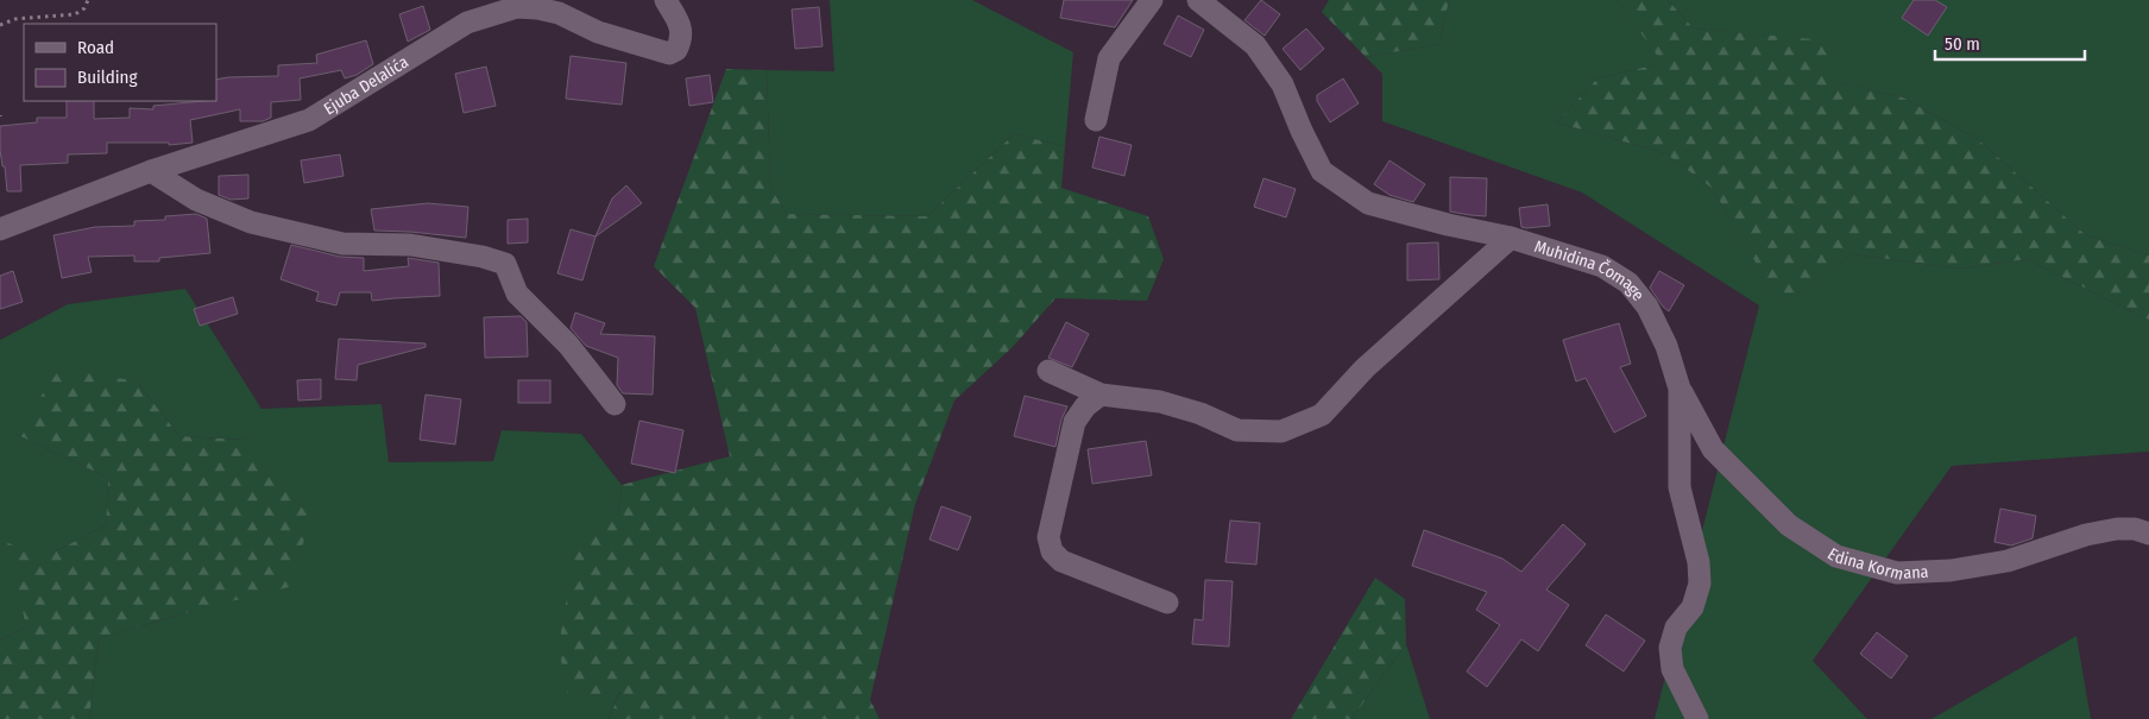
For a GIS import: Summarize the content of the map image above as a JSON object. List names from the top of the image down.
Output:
{
  "streets": {
    "street": ["Ejuba Delalića", "Muhidina Čomage", "Edina Kormana"]
  },
  "crossings": [
    ["Muhidina Čomage", "Edina Kormana"]
  ],
  "legend": ["Road", "Building"],
  "scale_bar": "50 m"
}
